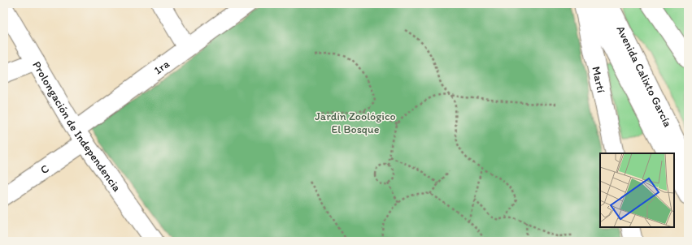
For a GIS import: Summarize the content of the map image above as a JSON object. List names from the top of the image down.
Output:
{
  "streets": {
    "street": [
      "1ra",
      "Avenida Calixto García",
      "Martí",
      "Prolongación de Independencia",
      "C"
    ]
  },
  "crossings": [
    ["1ra", "Prolongación de Independencia"],
    ["1ra", "C"],
    ["Prolongación de Independencia", "C"]
  ],
  "parks": ["Jardín Zoológico El Bosque"]
}
